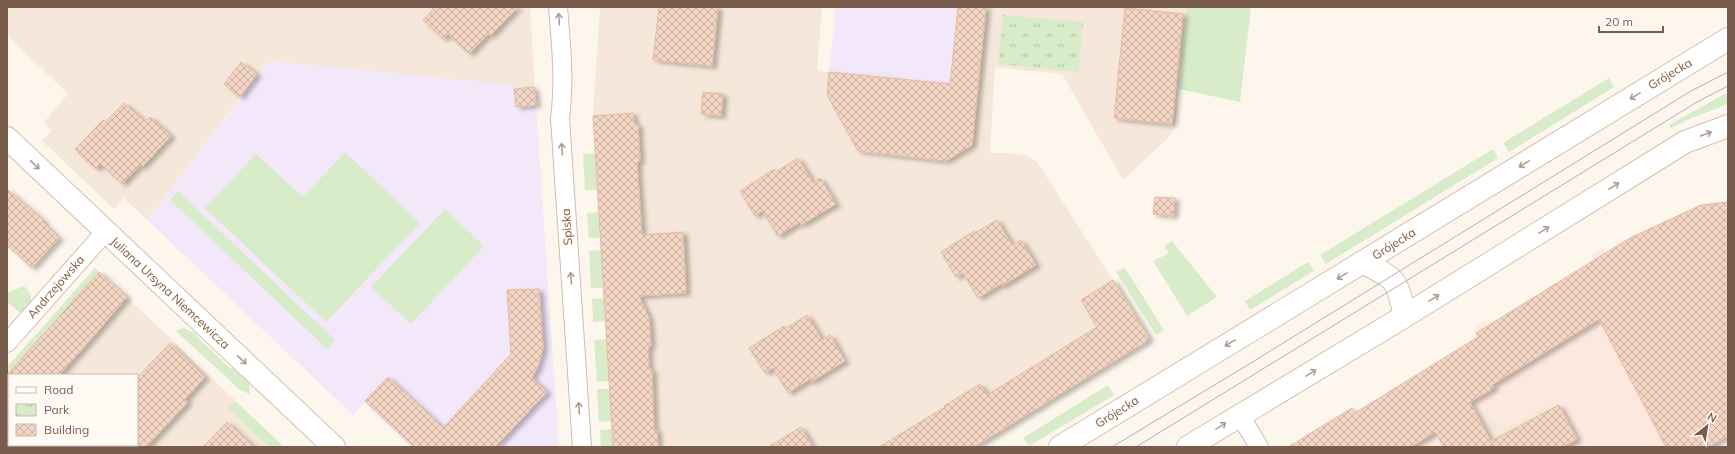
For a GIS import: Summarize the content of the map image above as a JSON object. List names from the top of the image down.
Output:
{
  "streets": {
    "main road": ["Grójecka", "Juliana Ursyna Niemcewicza"],
    "street": ["Spiska", "Andrzejowska"]
  },
  "crossings": [
    ["Andrzejowska", "Juliana Ursyna Niemcewicza"]
  ],
  "one_way": ["Spiska", "Juliana Ursyna Niemcewicza"],
  "legend": ["Road", "Park", "Building"],
  "scale_bar": "20 m",
  "north": "top right"
}
